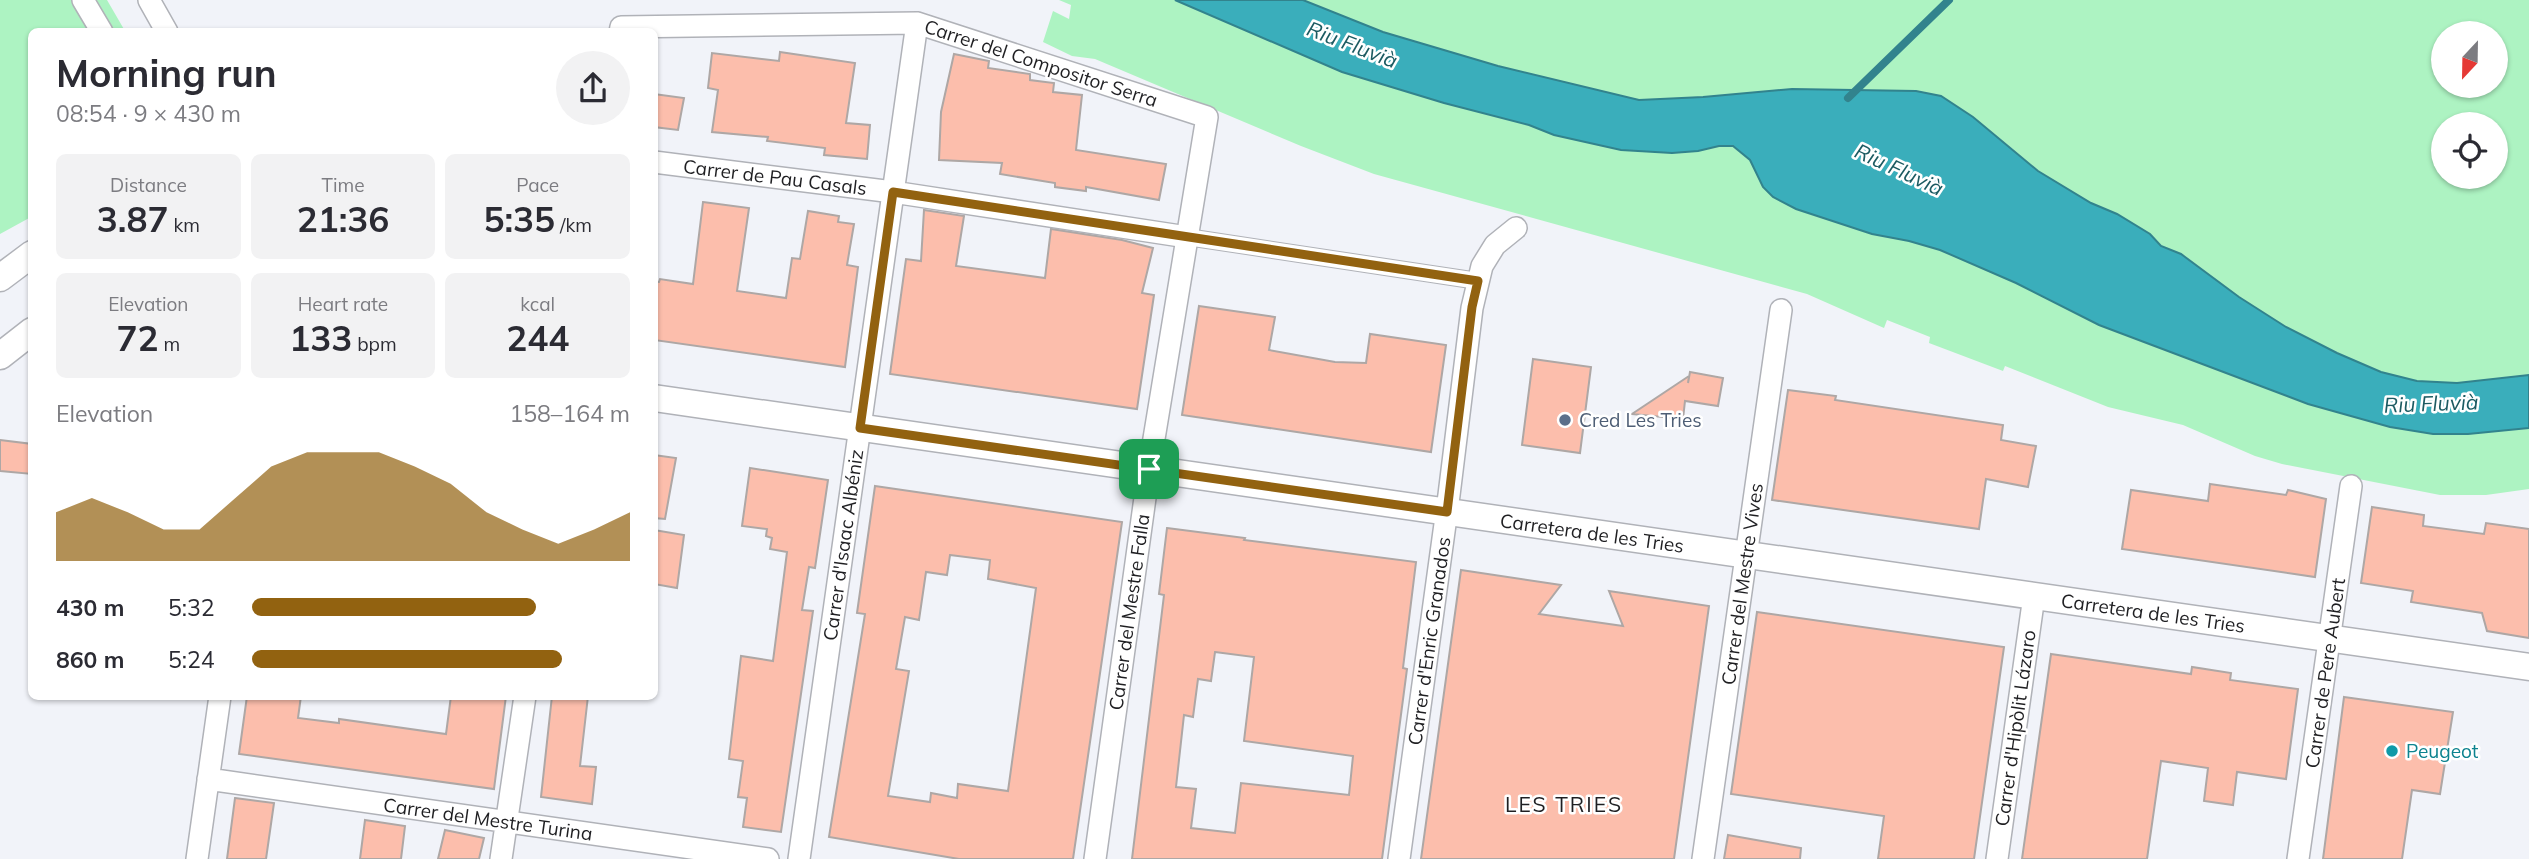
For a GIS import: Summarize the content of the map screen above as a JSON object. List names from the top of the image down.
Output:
{
  "streets": {
    "street": [
      "Carrer del Compositor Serra",
      "Carrer de Pau Casals",
      "Carretera de les Tries",
      "Carrer d'Isaac Albéniz",
      "Carrer del Mestre Vives",
      "Carrer del Mestre Falla",
      "Carrer d'Enric Granados",
      "Carrer de Pere Aubert",
      "Carrer d'Hipòlit Lázaro",
      "Carrer del Mestre Turina"
    ]
  },
  "crossings": [
    ["Carrer del Compositor Serra", "Carrer d'Isaac Albéniz"],
    ["Carrer del Compositor Serra", "Carrer del Mestre Falla"],
    ["Carrer de Pau Casals", "Carrer d'Isaac Albéniz"],
    ["Carrer de Pau Casals", "Carrer del Mestre Falla"],
    ["Carretera de les Tries", "Carrer d'Isaac Albéniz"],
    ["Carretera de les Tries", "Carrer del Mestre Vives"],
    ["Carretera de les Tries", "Carrer del Mestre Falla"],
    ["Carretera de les Tries", "Carrer d'Enric Granados"],
    ["Carretera de les Tries", "Carrer de Pere Aubert"],
    ["Carretera de les Tries", "Carrer d'Hipòlit Lázaro"]
  ],
  "districts": ["LES TRIES"],
  "water": ["Riu Fluvià"],
  "places": ["Cred Les Tries", "Peugeot"],
  "north": "bottom",
  "page": {
    "heading": ["Morning run", "08:54 · 9 × 430 m"],
    "stats": [
      ["Distance", "3.87 km"],
      ["Time", "21:36"],
      ["Pace", "5:35 /km"],
      ["Elevation", "72 m"],
      ["Heart rate", "133 bpm"],
      ["kcal", "244"]
    ],
    "chart": ["Elevation", "158–164 m"],
    "list": [
      {
        "name": "430 m",
        "note": "5:32"
      },
      {
        "name": "860 m",
        "note": "5:24"
      }
    ]
  }
}
